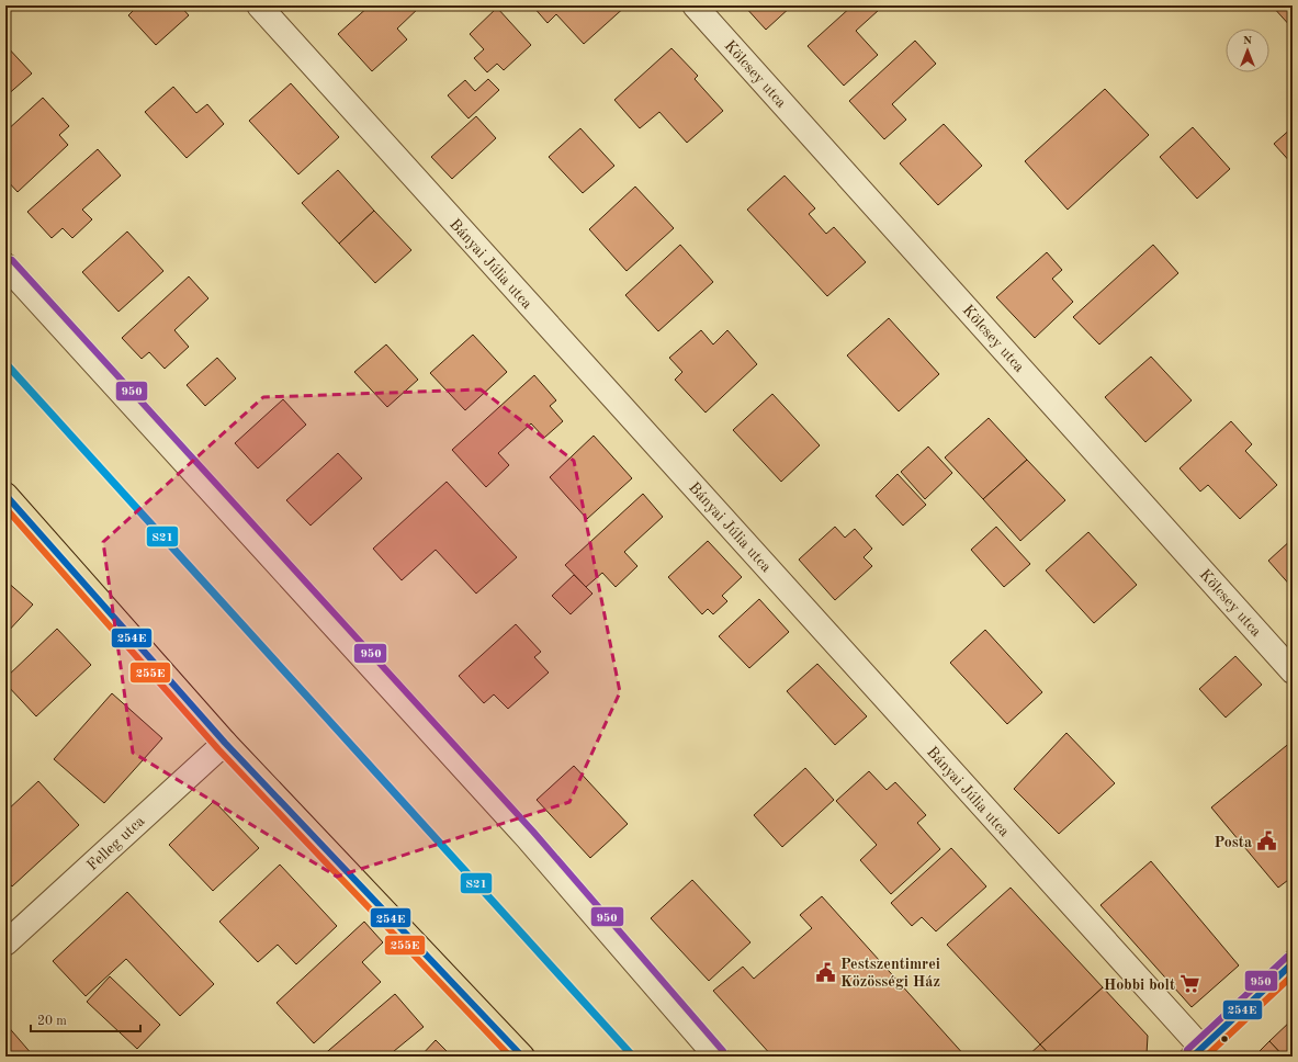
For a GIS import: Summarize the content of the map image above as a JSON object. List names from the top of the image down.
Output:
{
  "streets": {
    "street": ["Kölcsey utca", "Bányai Júlia utca", "Felleg utca"]
  },
  "places": {
    "public building": ["Posta", "Pestszentimrei Közösségi Ház"],
    "supermarket": ["Hobbi bolt"]
  },
  "lines": [
    "transit line 950",
    "transit line S21",
    "transit line 254E",
    "transit line 255E"
  ],
  "scale_bar": "20 m",
  "north": "top"
}
